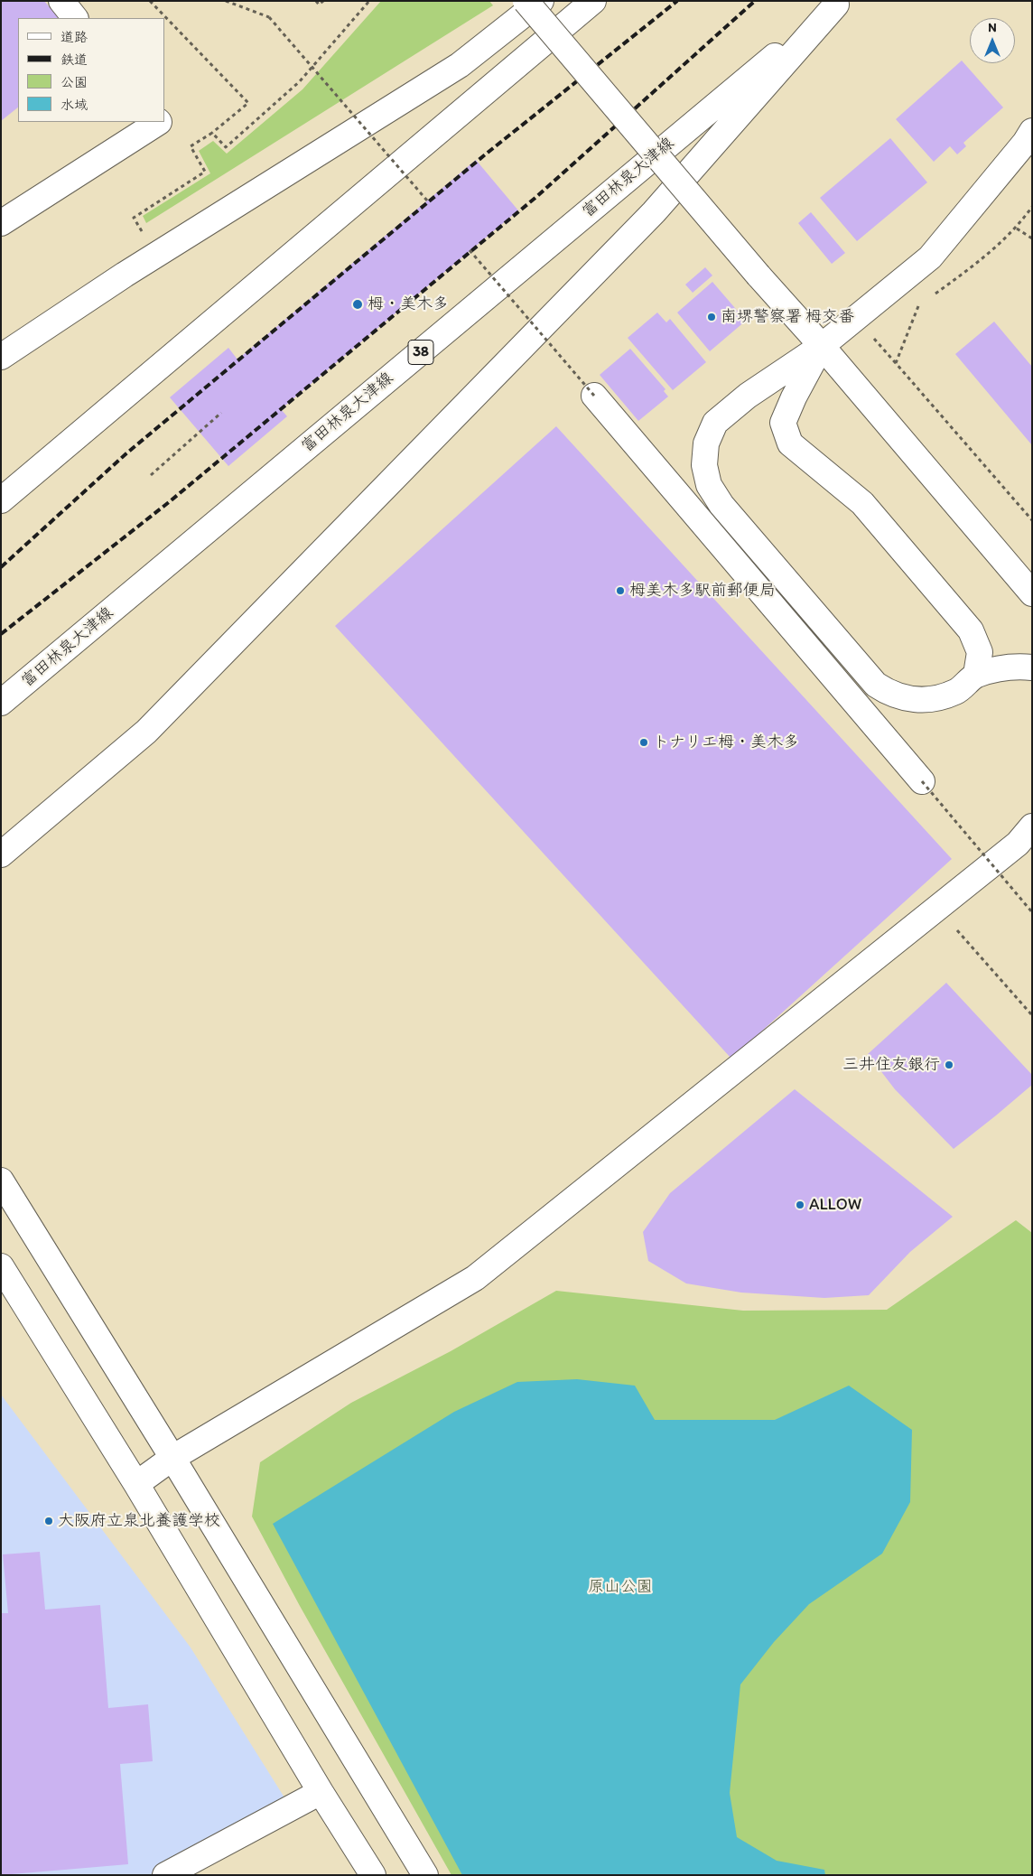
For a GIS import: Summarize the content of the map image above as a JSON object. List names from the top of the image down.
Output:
{
  "streets": {
    "street": ["富田林泉大津線", "38"]
  },
  "parks": ["原山公園"],
  "places": [
    "栂・美木多",
    "南堺警察署 栂交番",
    "栂美木多駅前郵便局",
    "トナリエ栂・美木多",
    "三井住友銀行",
    "ALLOW",
    "大阪府立泉北養護学校"
  ],
  "legend": [
    "道路",
    "鉄道",
    "公園",
    "水域"
  ],
  "north": "top"
}
